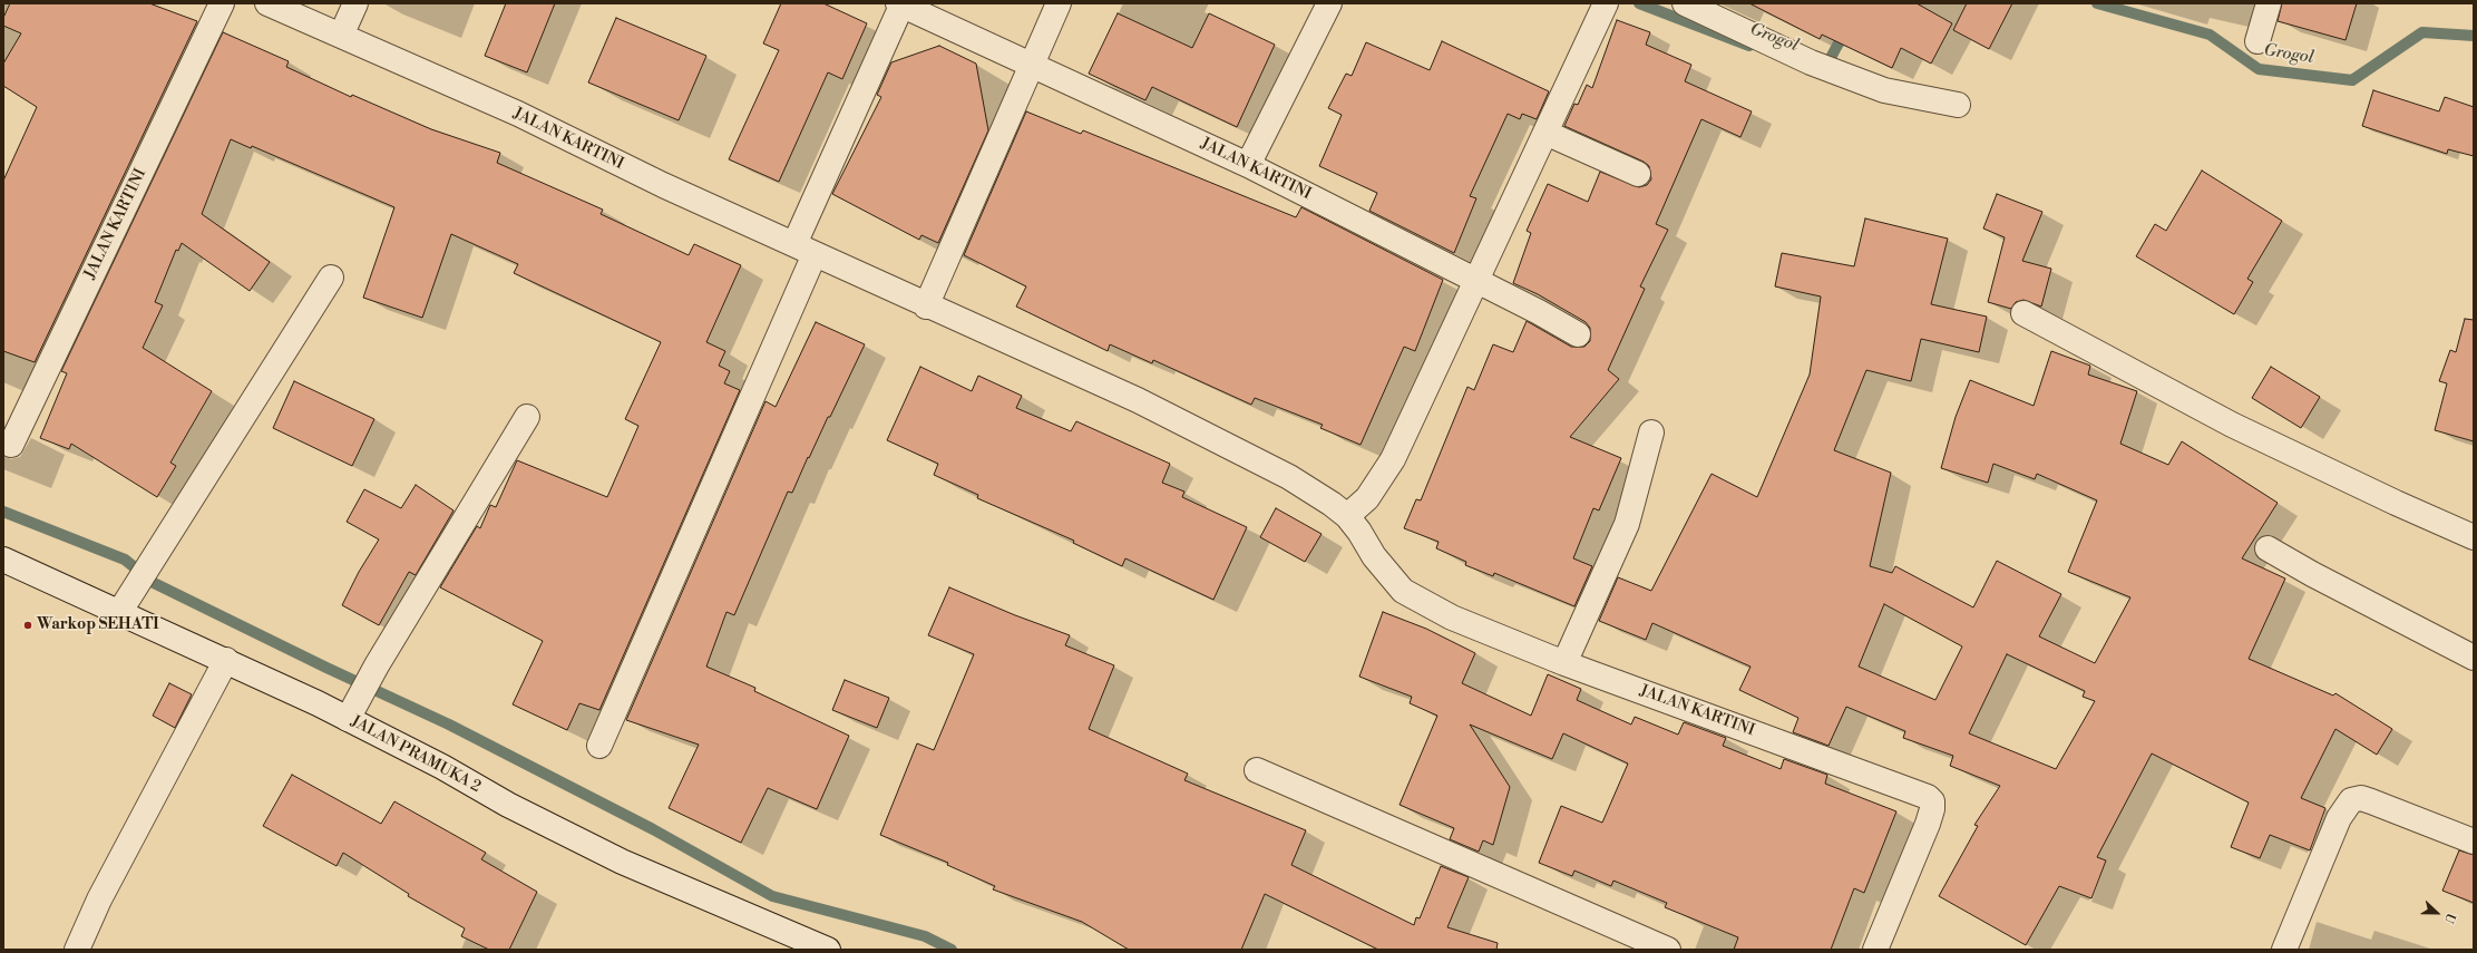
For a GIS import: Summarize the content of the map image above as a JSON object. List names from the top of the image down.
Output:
{
  "streets": {
    "street": ["JALAN KARTINI", "JALAN PRAMUKA 2"]
  },
  "water": ["Grogol"],
  "places": ["Warkop SEHATI"],
  "north": "right"
}
